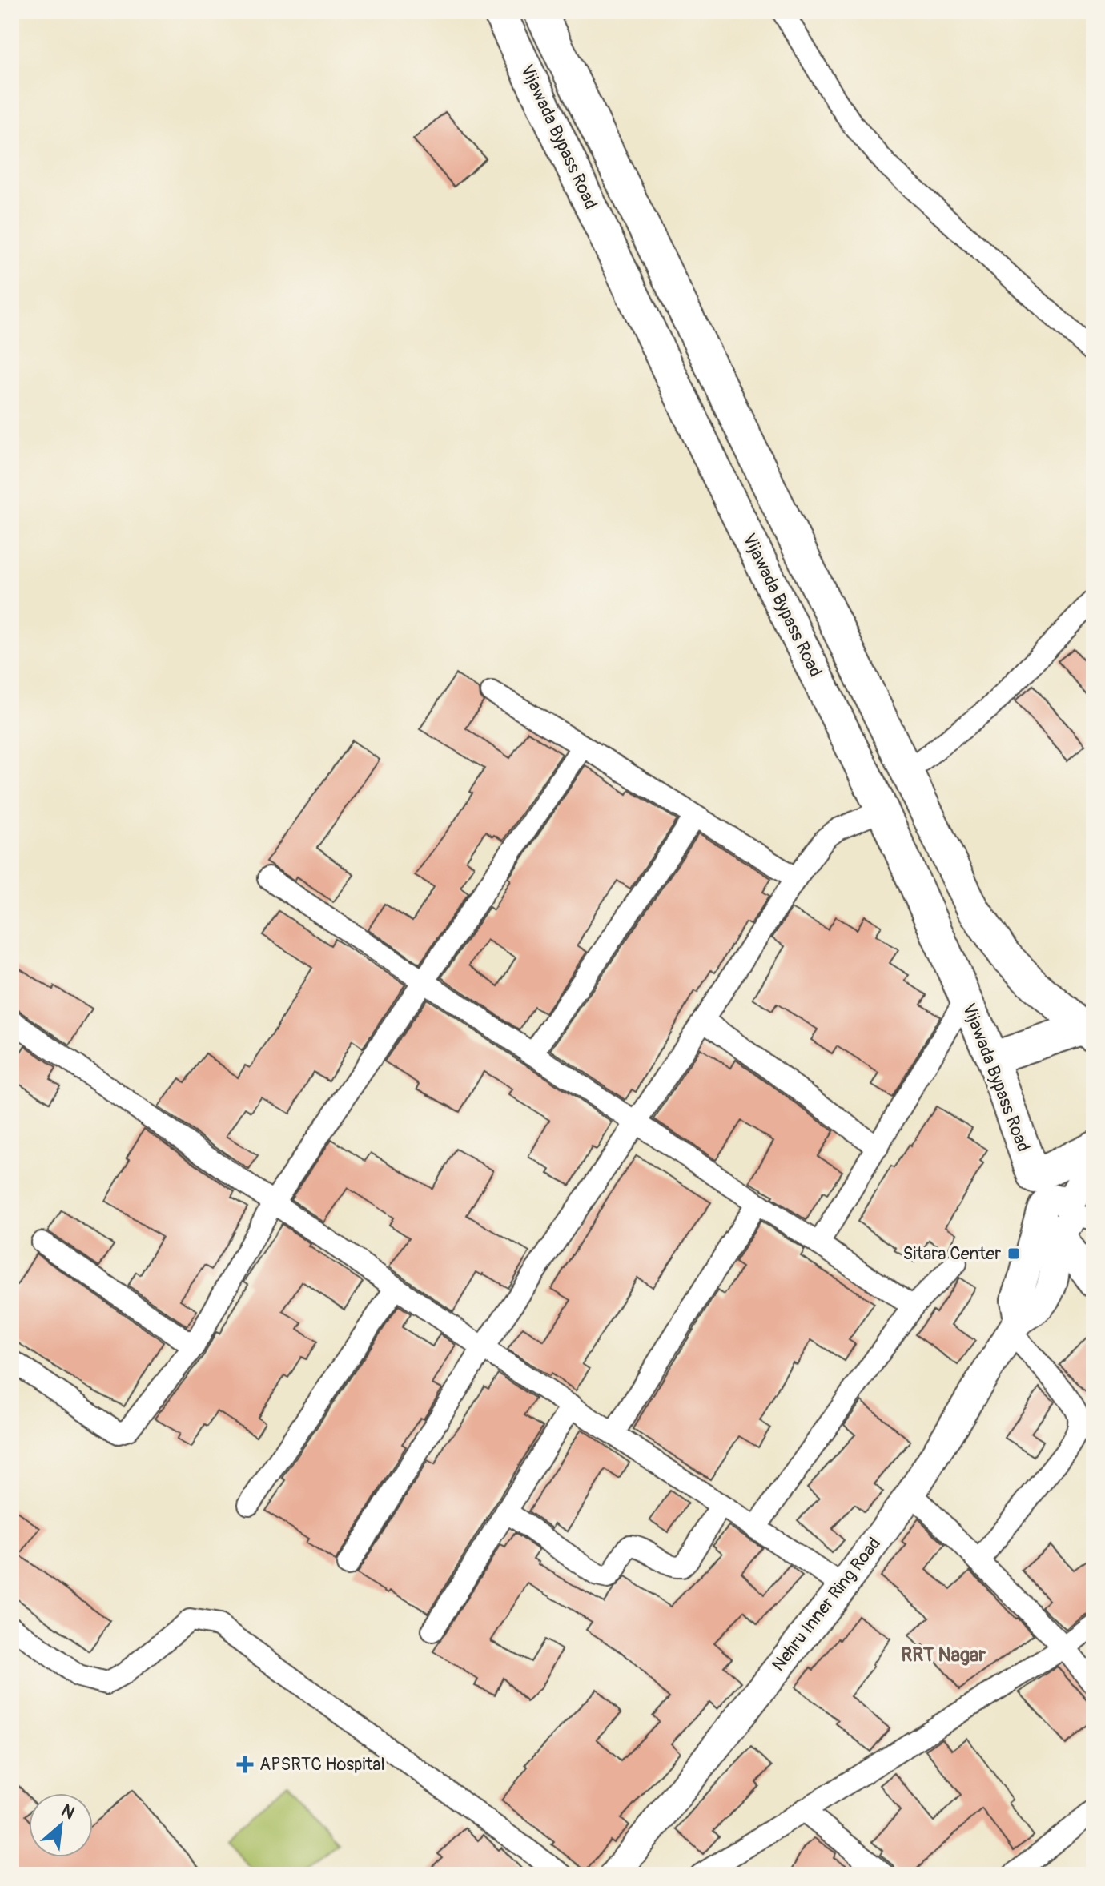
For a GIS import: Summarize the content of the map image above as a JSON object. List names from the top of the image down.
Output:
{
  "streets": {
    "main road": ["Vijawada Bypass Road"],
    "street": ["Nehru Inner Ring Road"]
  },
  "districts": ["RRT Nagar"],
  "places": {
    "transit": ["Sitara Center"],
    "health": ["APSRTC Hospital"]
  },
  "north": "top right"
}
